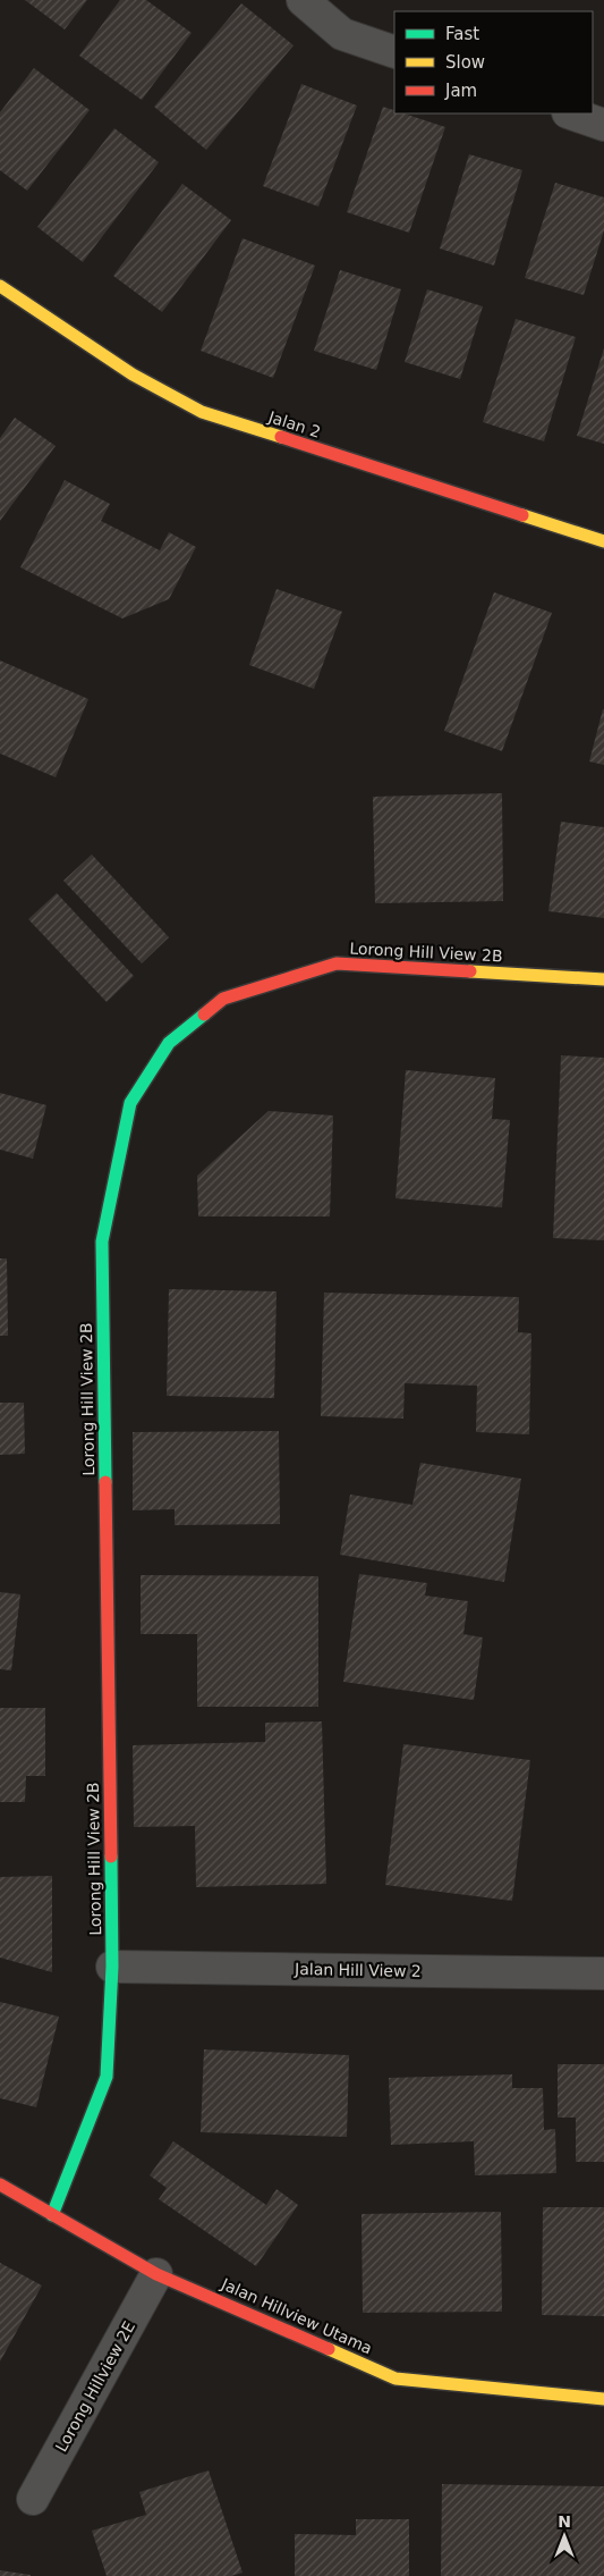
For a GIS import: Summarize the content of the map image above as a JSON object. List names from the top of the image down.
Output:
{
  "streets": {
    "street": [
      "Jalan 2",
      "Lorong Hill View 2B",
      "Jalan Hill View 2",
      "Jalan Hillview Utama",
      "Lorong Hillview 2E"
    ]
  },
  "crossings": [
    ["Lorong Hill View 2B", "Jalan Hill View 2"],
    ["Lorong Hill View 2B", "Jalan Hillview Utama"],
    ["Jalan Hillview Utama", "Lorong Hillview 2E"]
  ],
  "legend": ["Fast", "Slow", "Jam"],
  "north": "top"
}
